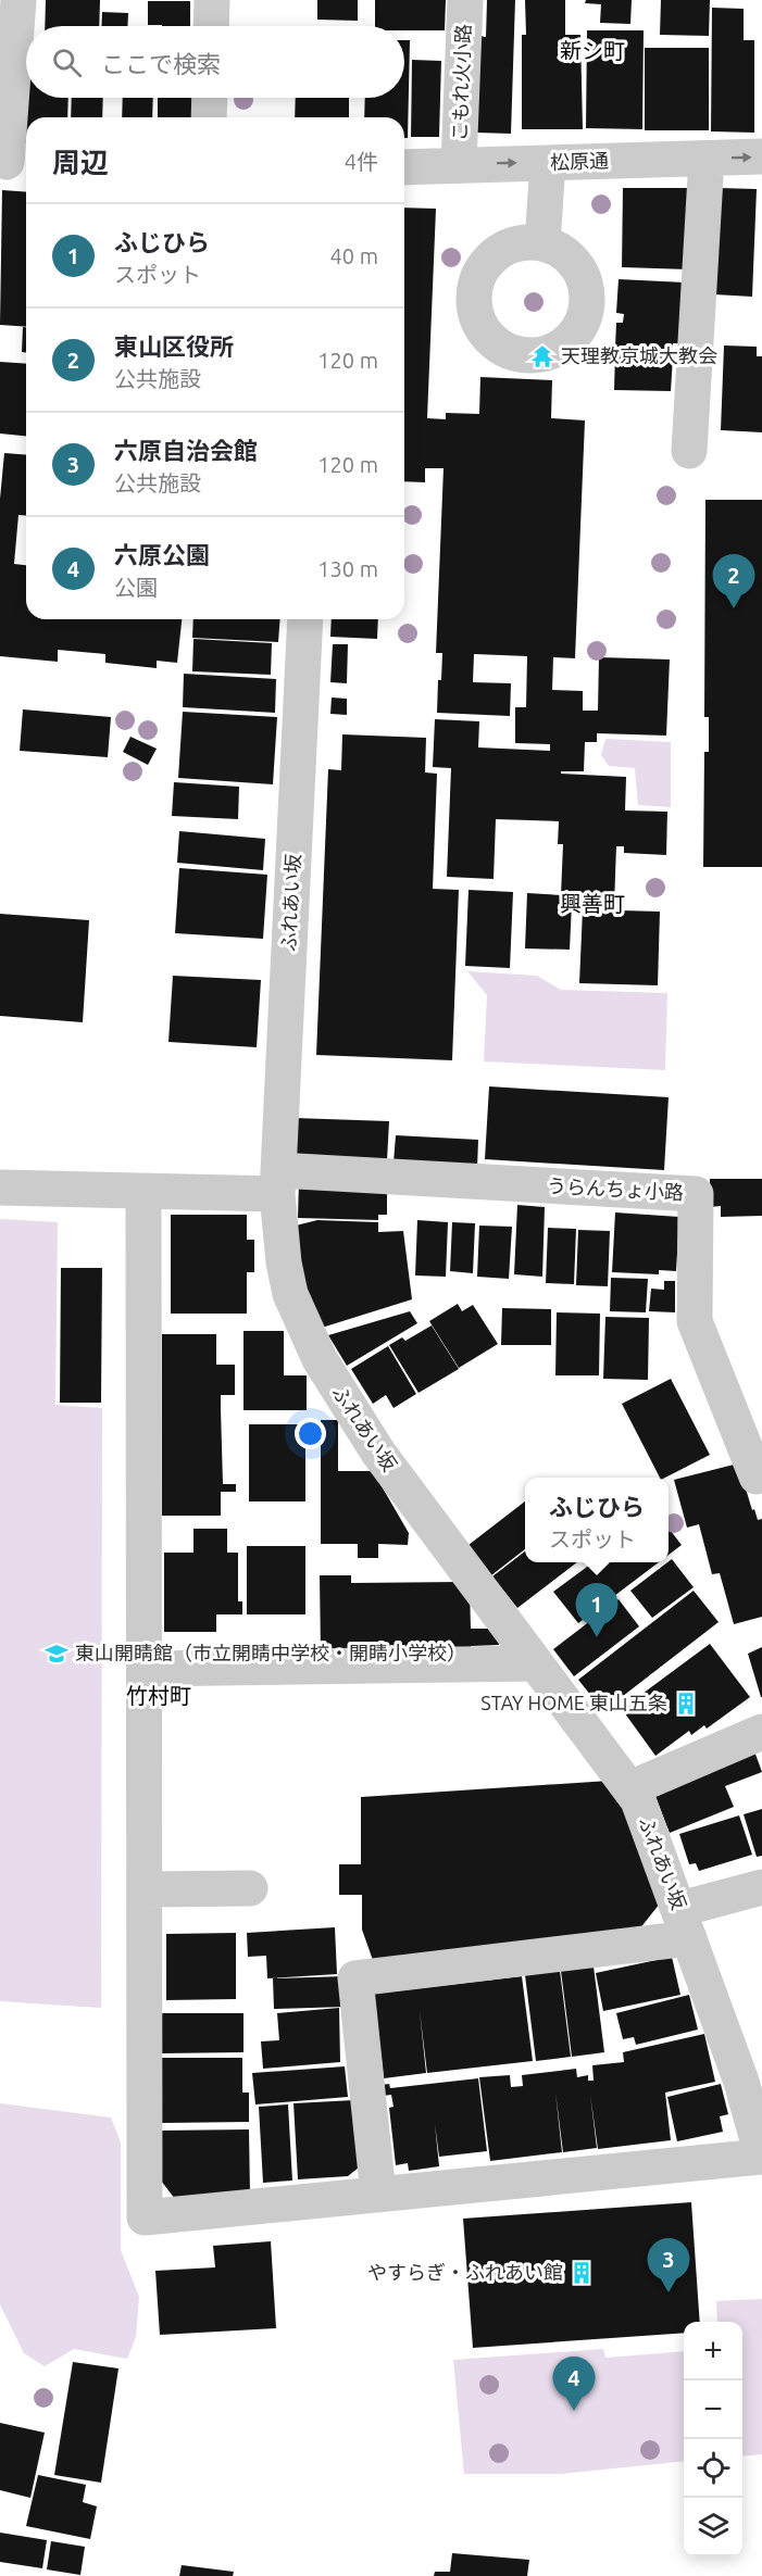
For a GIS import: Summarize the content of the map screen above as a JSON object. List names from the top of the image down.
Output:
{
  "streets": {
    "street": [
      "こもれ火小路",
      "松原通",
      "ふれあい坂",
      "うらんちょ小路"
    ]
  },
  "crossings": [
    ["こもれ火小路", "松原通"],
    ["ふれあい坂", "うらんちょ小路"]
  ],
  "one_way": ["松原通"],
  "districts": ["新シ町", "興善町", "竹村町"],
  "places": {
    "temple": ["天理教京城大教会"],
    "school or university": ["東山開睛館（市立開睛中学校・開睛小学校）"],
    "building": ["STAY HOME 東山五条", "やすらぎ・ふれあい館"]
  },
  "page": {
    "search": "ここで検索",
    "heading": ["周辺", "4件"],
    "list": [
      {
        "mark": "1",
        "name": "ふじひら",
        "note": "スポット",
        "value": "40 m"
      },
      {
        "mark": "2",
        "name": "東山区役所",
        "note": "公共施設",
        "value": "120 m"
      },
      {
        "mark": "3",
        "name": "六原自治会館",
        "note": "公共施設",
        "value": "120 m"
      },
      {
        "mark": "4",
        "name": "六原公園",
        "note": "公園",
        "value": "130 m"
      }
    ],
    "pins": [
      "2",
      "1",
      "3",
      "4"
    ],
    "popup": ["ふじひら", "スポット"],
    "map_buttons": ["+", "−"]
  }
}
